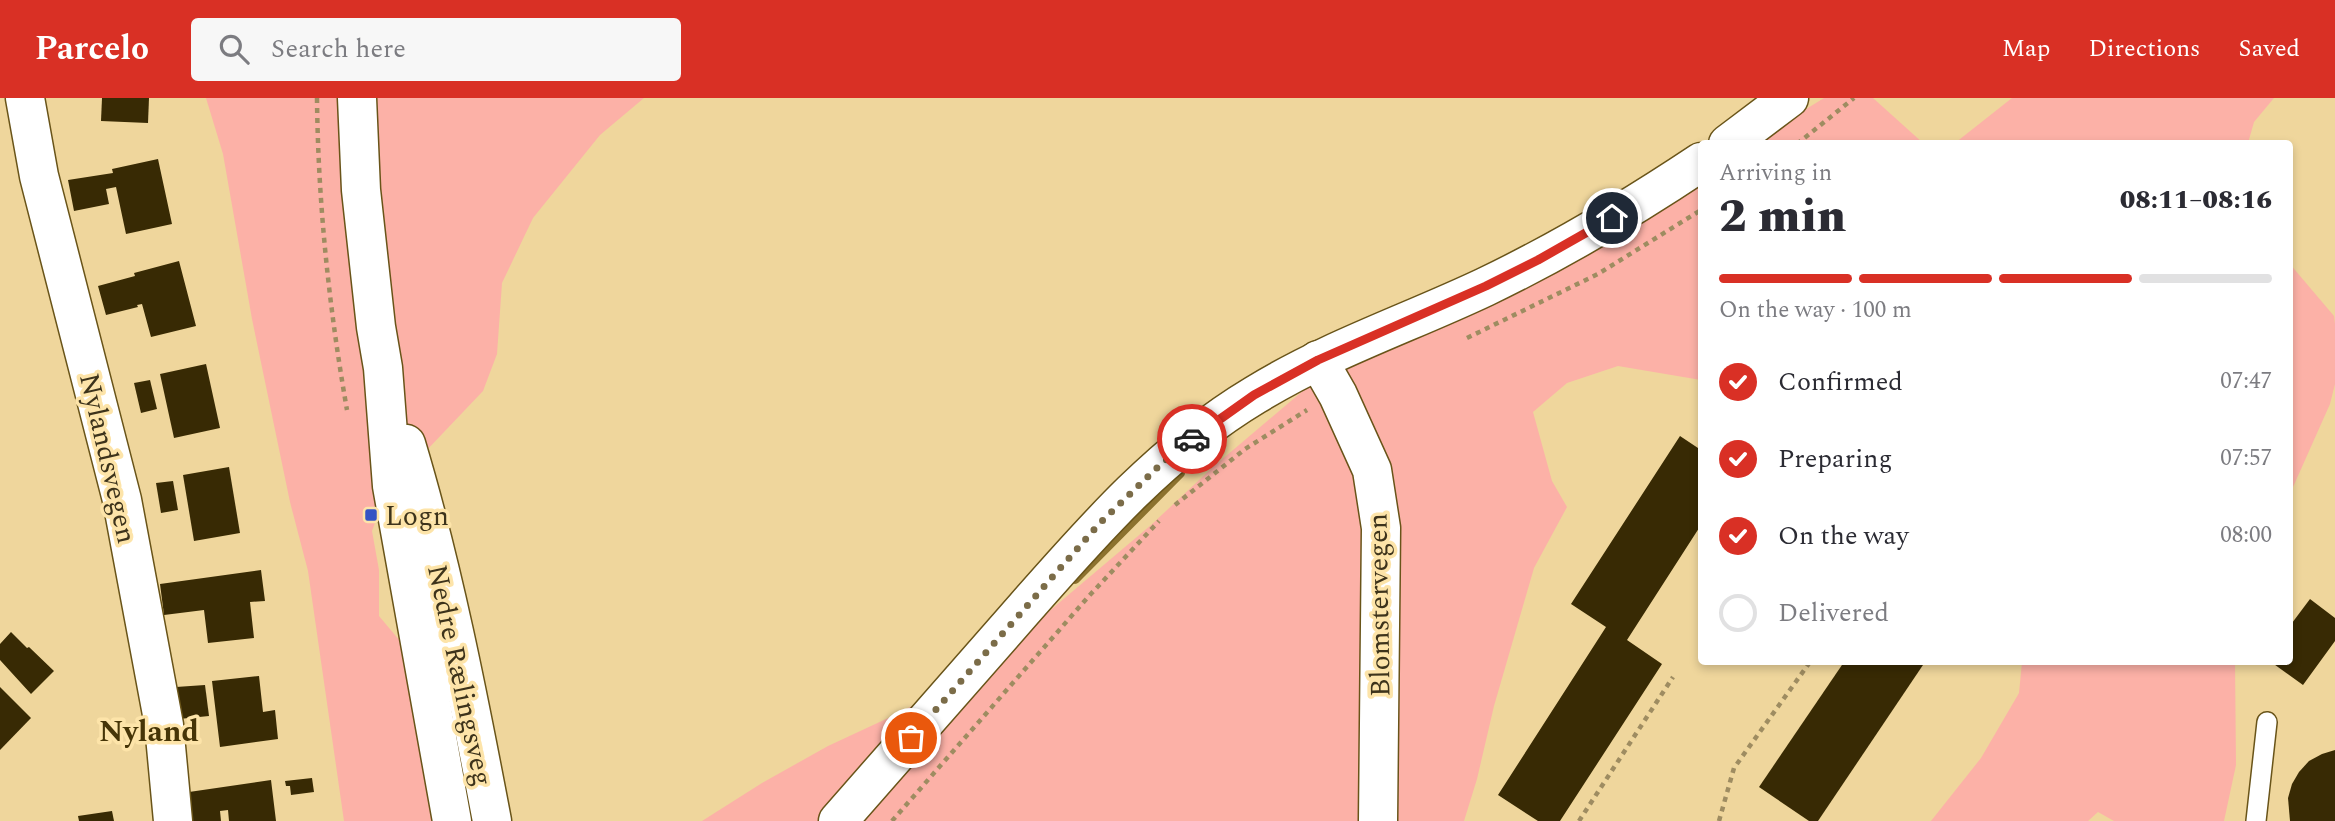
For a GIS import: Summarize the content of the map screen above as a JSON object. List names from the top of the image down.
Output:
{
  "streets": {
    "main road": ["Nylandsvegen", "Blomstervegen", "Nedre Rælingsveg"]
  },
  "districts": ["Nyland"],
  "places": {
    "transit": ["Logn"]
  },
  "page": {
    "header": "Parcelo",
    "search": "Search here",
    "nav": ["Map", "Directions", "Saved"],
    "heading": ["2 min", "Arriving in", "08:11–08:16"],
    "bar": "On the way · 100 m",
    "list": [
      ["Confirmed", "07:47"],
      ["Preparing", "07:57"],
      ["On the way", "08:00"],
      "Delivered"
    ]
  }
}
